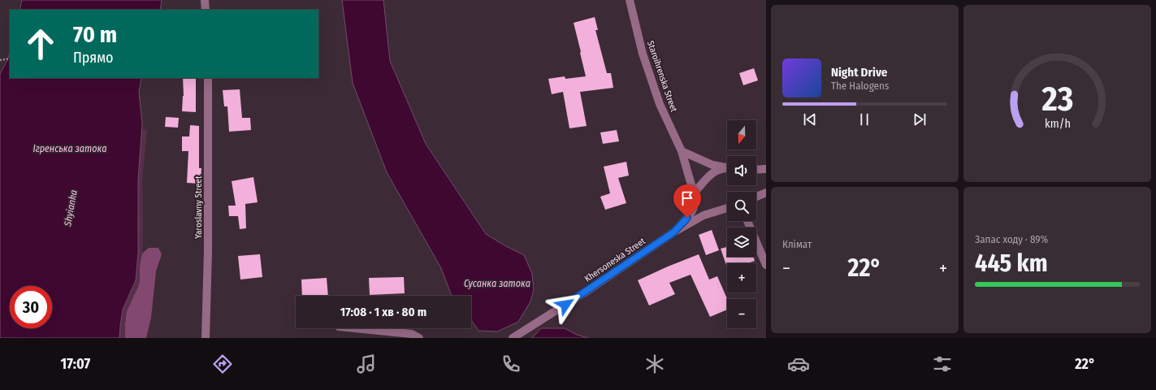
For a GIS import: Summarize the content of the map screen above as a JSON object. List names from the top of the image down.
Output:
{
  "streets": {
    "street": ["Staroihrenska Street", "Yaroslavny Street", "Khersoneska Street"]
  },
  "crossings": [
    ["Staroihrenska Street", "Khersoneska Street"]
  ],
  "water": ["Ігренська затока", "Shyianka", "Сусанка затока"],
  "north": "bottom",
  "page": {
    "turn": ["70 m", "Прямо"],
    "song": ["Night Drive", "The Halogens"],
    "map_buttons": ["+", "−"],
    "tile": [
      "Клімат",
      ["Запас ходу · 89%", "445 km"]
    ],
    "heat": ["−", "22°", "+"],
    "limit": "30",
    "trip": "17:08 · 1 хв · 80 m",
    "tabs": ["17:07", "22°"],
    "gauge": ["23", "km/h"]
  }
}
